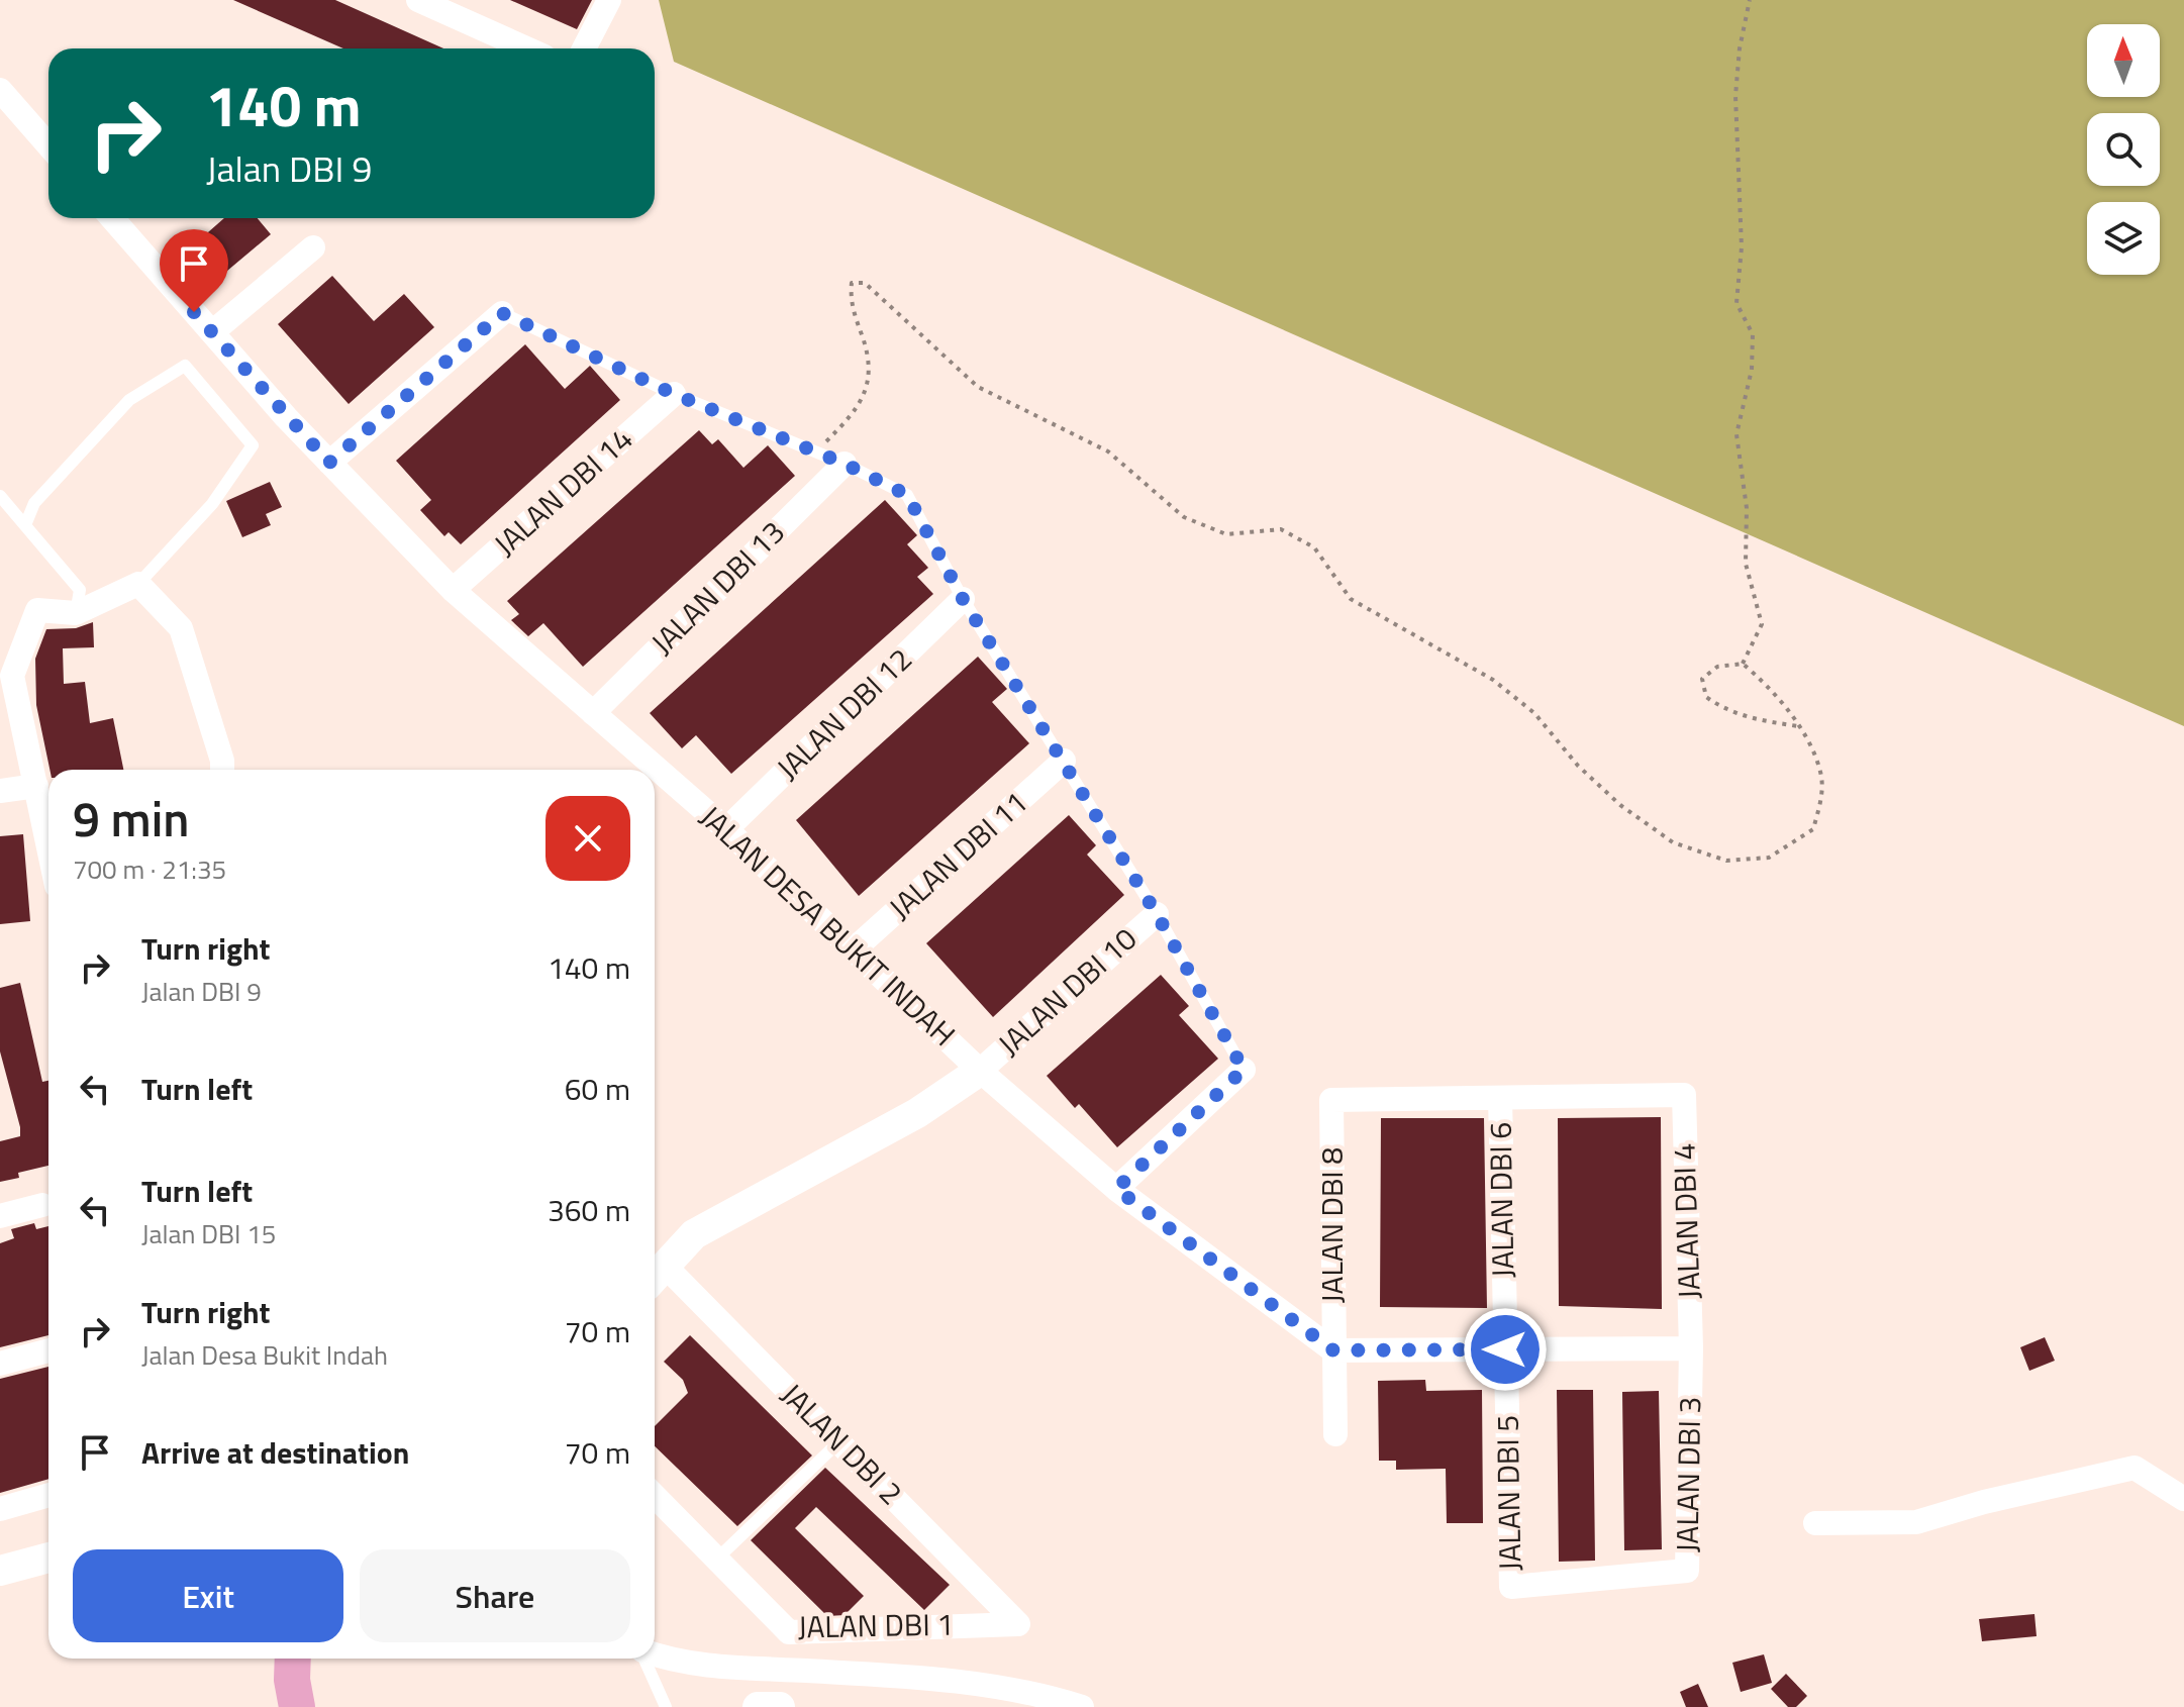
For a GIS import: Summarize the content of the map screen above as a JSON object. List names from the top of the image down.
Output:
{
  "streets": {
    "street": [
      "JALAN DBI 14",
      "JALAN DBI 13",
      "JALAN DBI 12",
      "JALAN DBI 11",
      "JALAN DESA BUKIT INDAH",
      "JALAN DBI 10",
      "JALAN DBI 6",
      "JALAN DBI 4",
      "JALAN DBI 8",
      "JALAN DBI 2",
      "JALAN DBI 3",
      "JALAN DBI 5",
      "JALAN DBI 1"
    ]
  },
  "crossings": [
    ["JALAN DBI 14", "JALAN DESA BUKIT INDAH"],
    ["JALAN DBI 13", "JALAN DESA BUKIT INDAH"],
    ["JALAN DBI 12", "JALAN DESA BUKIT INDAH"],
    ["JALAN DBI 11", "JALAN DESA BUKIT INDAH"],
    ["JALAN DESA BUKIT INDAH", "JALAN DBI 10"],
    ["JALAN DESA BUKIT INDAH", "JALAN DBI 8"],
    ["JALAN DBI 6", "JALAN DBI 4"],
    ["JALAN DBI 6", "JALAN DBI 8"],
    ["JALAN DBI 6", "JALAN DBI 5"],
    ["JALAN DBI 4", "JALAN DBI 8"],
    ["JALAN DBI 4", "JALAN DBI 3"],
    ["JALAN DBI 2", "JALAN DBI 1"],
    ["JALAN DBI 3", "JALAN DBI 5"]
  ],
  "north": "top",
  "page": {
    "turn": ["140 m", "Jalan DBI 9"],
    "heading": ["9 min", "700 m · 21:35"],
    "list": [
      {
        "name": "Turn right",
        "note": "Jalan DBI 9",
        "value": "140 m"
      },
      {
        "name": "Turn left",
        "value": "60 m"
      },
      {
        "name": "Turn left",
        "note": "Jalan DBI 15",
        "value": "360 m"
      },
      {
        "name": "Turn right",
        "note": "Jalan Desa Bukit Indah",
        "value": "70 m"
      },
      {
        "name": "Arrive at destination",
        "value": "70 m"
      }
    ],
    "buttons": ["Exit", "Share"]
  }
}
